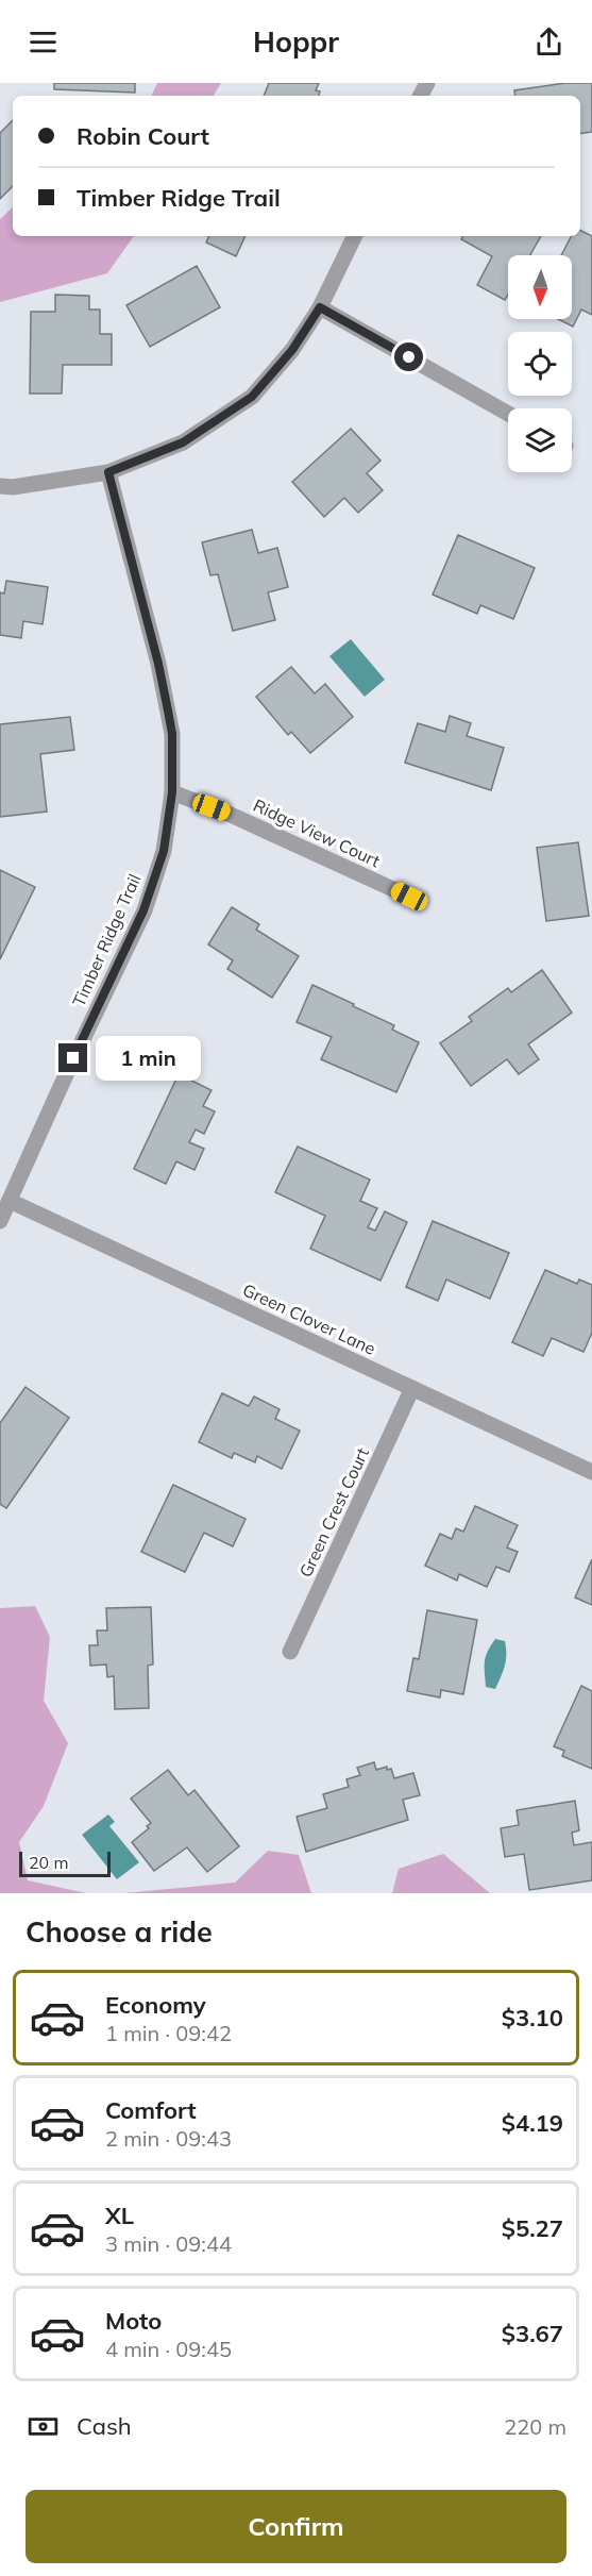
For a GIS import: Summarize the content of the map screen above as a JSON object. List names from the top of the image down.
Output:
{
  "streets": {
    "street": [
      "Ridge View Court",
      "Timber Ridge Trail",
      "Green Clover Lane",
      "Green Crest Court"
    ]
  },
  "crossings": [
    ["Ridge View Court", "Timber Ridge Trail"],
    ["Timber Ridge Trail", "Green Clover Lane"],
    ["Green Clover Lane", "Green Crest Court"]
  ],
  "scale_bar": "20 m",
  "north": "bottom",
  "page": {
    "header": "Hoppr",
    "banner": ["Robin Court", "Timber Ridge Trail"],
    "bubble": "1 min",
    "scale": "20 m",
    "heading": "Choose a ride",
    "list": [
      {
        "name": "Economy",
        "note": "1 min · 09:42",
        "value": "$3.10"
      },
      {
        "name": "Comfort",
        "note": "2 min · 09:43",
        "value": "$4.19"
      },
      {
        "name": "XL",
        "note": "3 min · 09:44",
        "value": "$5.27"
      },
      {
        "name": "Moto",
        "note": "4 min · 09:45",
        "value": "$3.67"
      }
    ],
    "pay": ["Cash", "220 m"],
    "buttons": "Confirm"
  }
}
